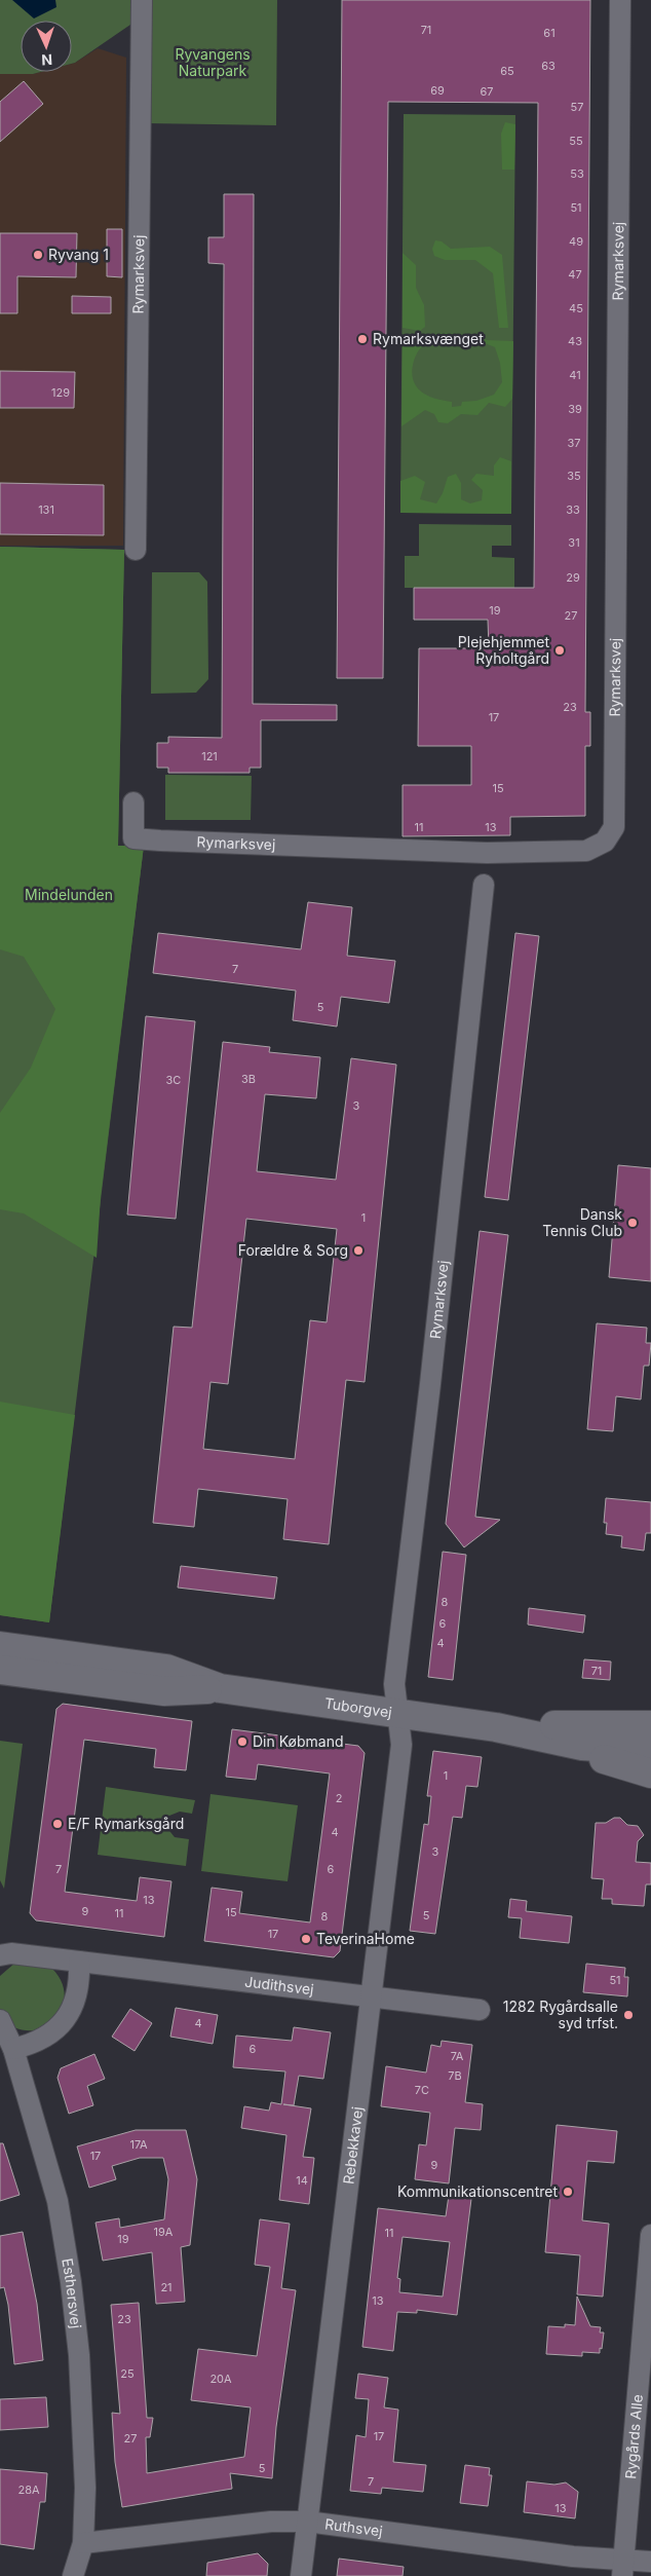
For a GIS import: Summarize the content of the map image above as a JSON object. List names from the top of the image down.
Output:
{
  "streets": {
    "street": [
      "Rymarksvej",
      "Tuborgvej",
      "Judithsvej",
      "Rebekkavej",
      "Esthersvej",
      "Rygårds Alle",
      "Ruthsvej"
    ]
  },
  "crossings": [
    ["Rymarksvej", "Tuborgvej"],
    ["Rymarksvej", "Rebekkavej"],
    ["Tuborgvej", "Rebekkavej"],
    ["Judithsvej", "Rebekkavej"],
    ["Rebekkavej", "Ruthsvej"],
    ["Esthersvej", "Ruthsvej"],
    ["Rygårds Alle", "Ruthsvej"]
  ],
  "parks": ["Ryvangens Naturpark", "Mindelunden"],
  "places": [
    "Ryvang 1",
    "Rymarksvænget",
    "Plejehjemmet Ryholtgård",
    "Dansk Tennis Club",
    "Forældre & Sorg",
    "Din Købmand",
    "E/F Rymarksgård",
    "TeverinaHome",
    "1282 Rygårdsalle syd trfst.",
    "Kommunikationscentret"
  ],
  "house_numbers": [
    "71",
    "61",
    "63",
    "65",
    "69",
    "67",
    "57",
    "55",
    "53",
    "51",
    "49",
    "47",
    "45",
    "43",
    "41",
    "129",
    "39",
    "37",
    "35",
    "131",
    "33",
    "31",
    "29",
    "19",
    "27",
    "23",
    "17",
    "121",
    "15",
    "11",
    "13",
    "7",
    "5",
    "3B",
    "3C",
    "3",
    "1",
    "8",
    "6",
    "4",
    "71",
    "1",
    "2",
    "4",
    "3",
    "7",
    "6",
    "13",
    "9",
    "15",
    "11",
    "5",
    "8",
    "17",
    "51",
    "4",
    "6",
    "7A",
    "7B",
    "7C",
    "17A",
    "17",
    "9",
    "14",
    "19A",
    "11",
    "19",
    "21",
    "13",
    "23",
    "25",
    "20A",
    "17",
    "27",
    "5",
    "7",
    "28A",
    "13"
  ],
  "north": "bottom"
}
